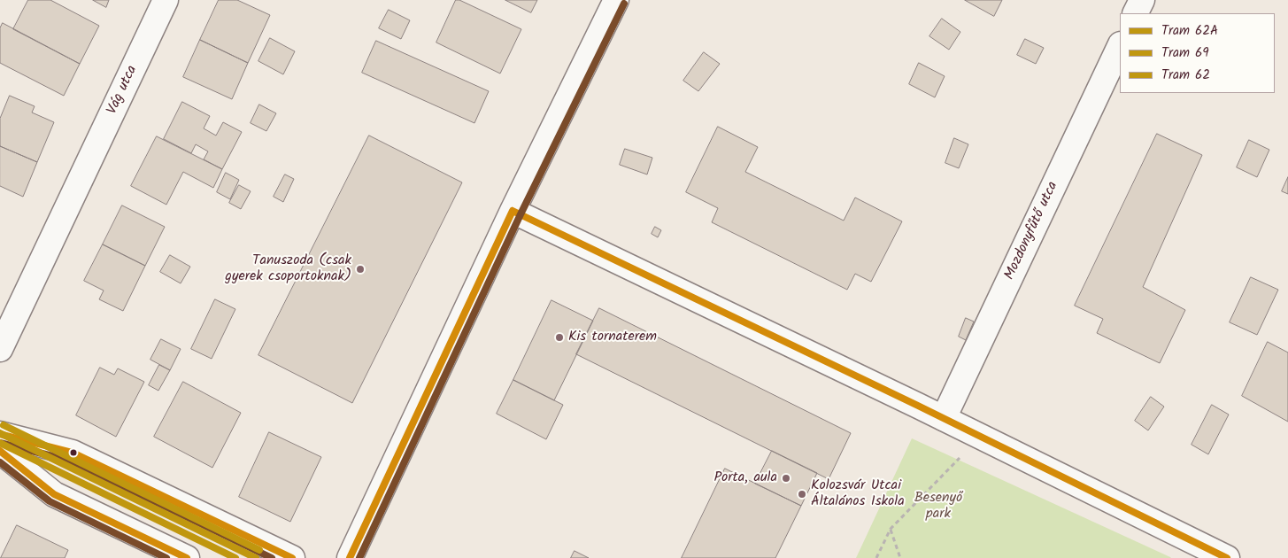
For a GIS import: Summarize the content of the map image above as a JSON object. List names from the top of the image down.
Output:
{
  "streets": {
    "street": ["Vág utca", "Mozdonyfűtő utca"]
  },
  "parks": ["Besenyő park"],
  "places": [
    "Tanuszoda (csak gyerek csoportoknak)",
    "Kis tornaterem",
    "Porta, aula",
    "Kolozsvár Utcai Általános Iskola"
  ],
  "lines": ["tram line 62", "tram line 62A", "tram line 69"],
  "legend": ["Tram 62A", "Tram 69", "Tram 62"]
}
